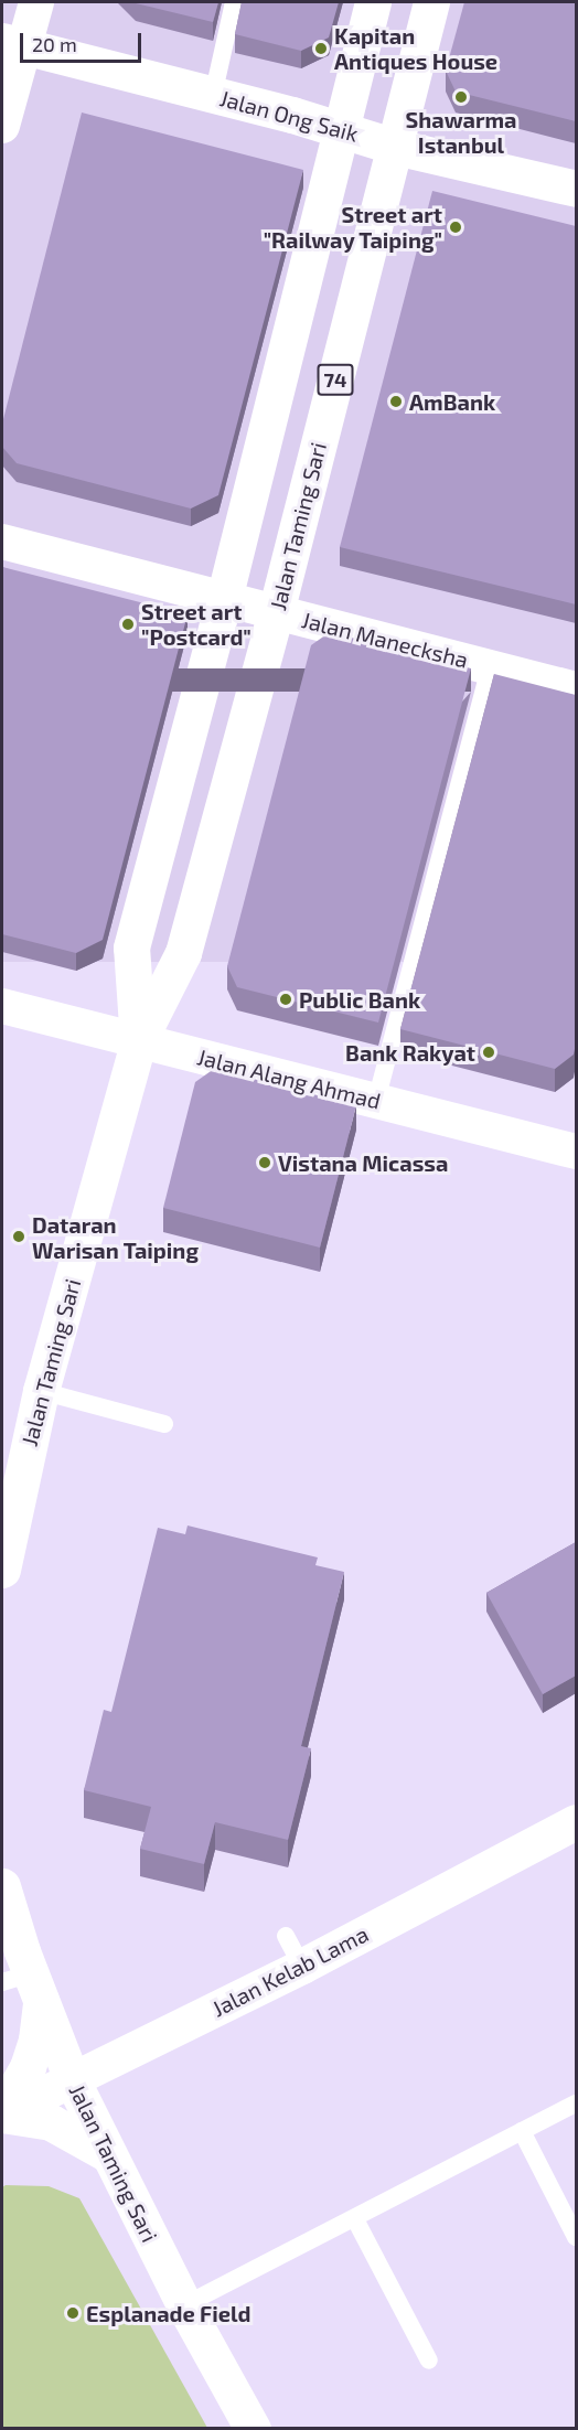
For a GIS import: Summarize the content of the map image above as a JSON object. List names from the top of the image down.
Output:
{
  "streets": {
    "main road": ["Jalan Ong Saik", "74", "Jalan Taming Sari"],
    "street": ["Jalan Manecksha", "Jalan Alang Ahmad", "Jalan Kelab Lama"]
  },
  "crossings": [
    ["Jalan Ong Saik", "Jalan Taming Sari"],
    ["Jalan Taming Sari", "Jalan Manecksha"],
    ["Jalan Taming Sari", "Jalan Alang Ahmad"],
    ["Jalan Taming Sari", "Jalan Kelab Lama"]
  ],
  "places": [
    "Kapitan Antiques House",
    "Shawarma Istanbul",
    "Street art \"Railway Taiping\"",
    "AmBank",
    "Street art \"Postcard\"",
    "Public Bank",
    "Bank Rakyat",
    "Vistana Micassa",
    "Dataran Warisan Taiping",
    "Esplanade Field"
  ],
  "scale_bar": "20 m"
}
